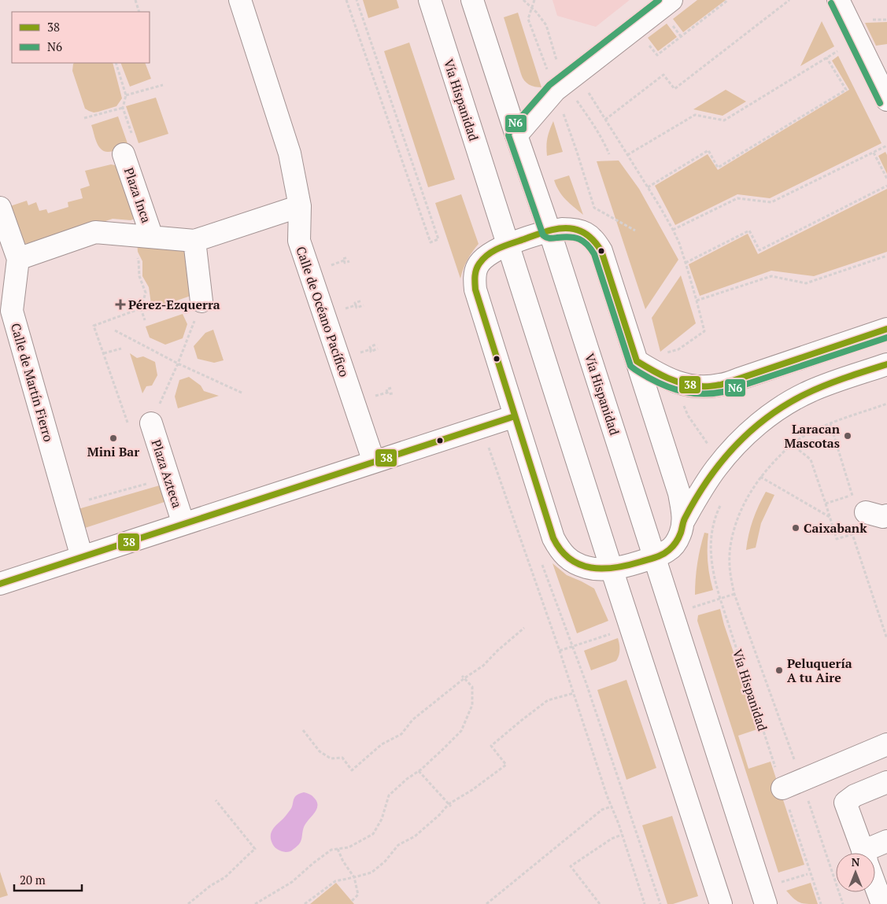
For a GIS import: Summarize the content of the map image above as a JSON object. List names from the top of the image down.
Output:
{
  "streets": {
    "main road": [
      "Vía Hispanidad",
      "Plaza Inca",
      "Calle de Océano Pacífico",
      "Calle de Martín Fierro",
      "Plaza Azteca"
    ]
  },
  "places": {
    "health": ["Pérez-Ezquerra"],
    "other": [
      "Laracan Mascotas",
      "Mini Bar",
      "Caixabank",
      "Peluquería A tu Aire"
    ]
  },
  "lines": ["transit line N6", "transit line 38"],
  "legend": ["38", "N6"],
  "scale_bar": "20 m",
  "north": "top"
}
